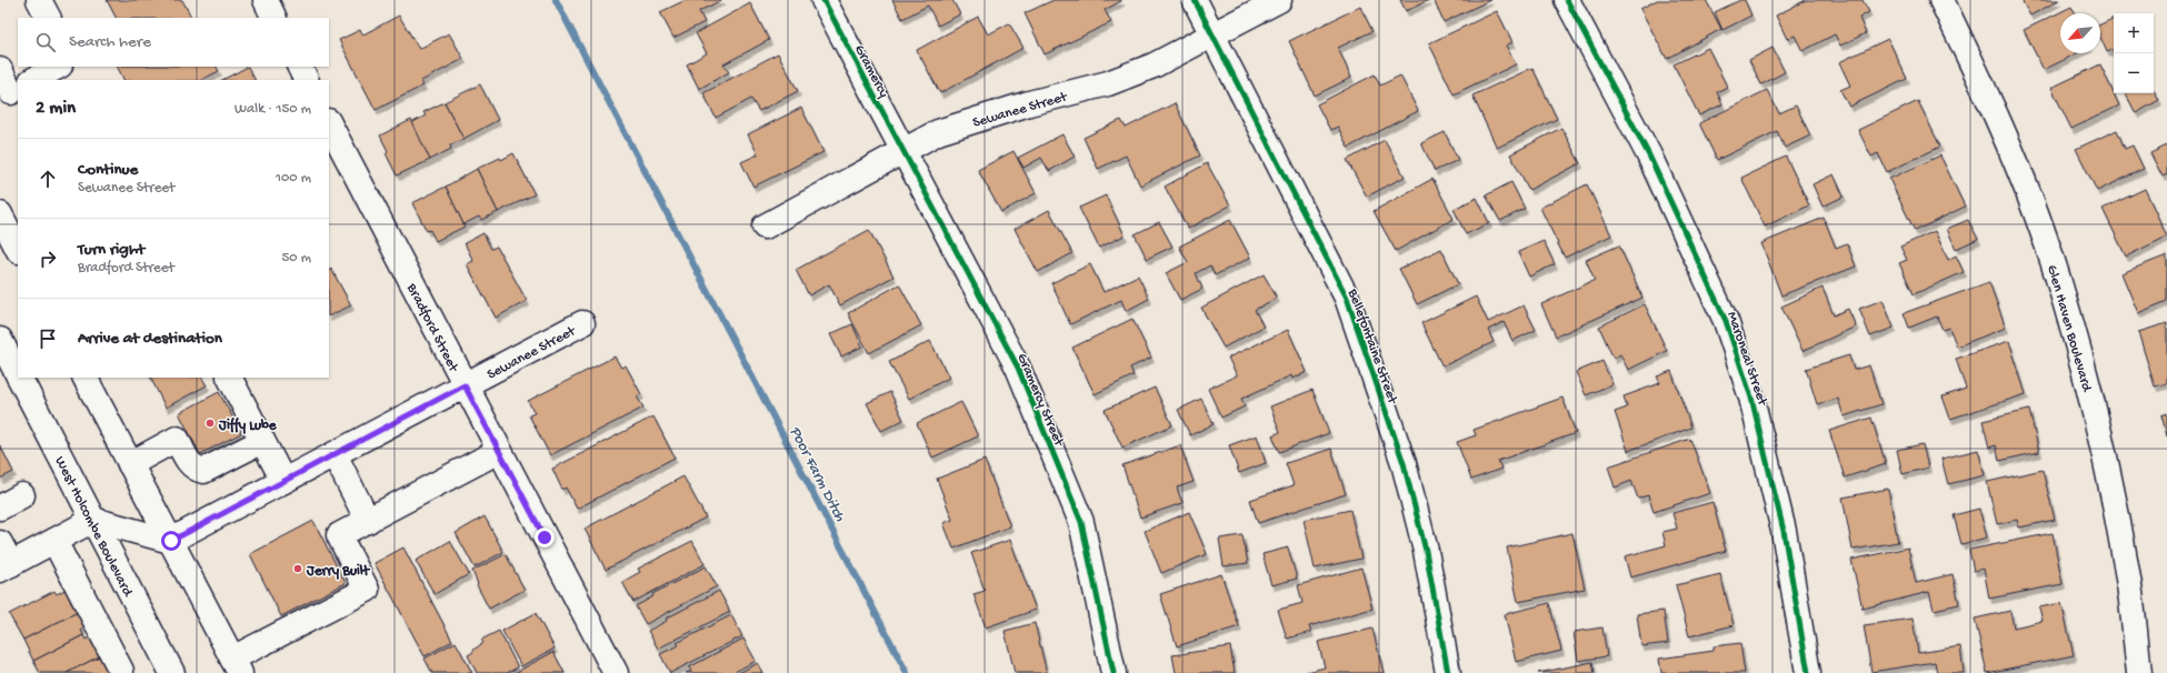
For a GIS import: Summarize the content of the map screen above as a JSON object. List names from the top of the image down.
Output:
{
  "streets": {
    "street": [
      "Gramercy",
      "Sewanee Street",
      "Bradford Street",
      "Glen Haven Boulevard",
      "Bellefontaine Street",
      "Maroneal Street",
      "Gramercy Street",
      "West Holcombe Boulevard"
    ]
  },
  "crossings": [
    ["Gramercy", "Sewanee Street"],
    ["Gramercy", "Gramercy Street"],
    ["Sewanee Street", "Bradford Street"],
    ["Sewanee Street", "Bellefontaine Street"],
    ["Sewanee Street", "Gramercy Street"]
  ],
  "water": ["Poor Farm Ditch"],
  "places": ["Jiffy Lube", "Jerry Built"],
  "north": "bottom left",
  "page": {
    "map_buttons": ["+", "−"],
    "search": "Search here",
    "heading": ["2 min", "Walk · 150 m"],
    "list": [
      ["Continue", "Sewanee Street", "100 m"],
      ["Turn right", "Bradford Street", "50 m"],
      "Arrive at destination"
    ]
  }
}
